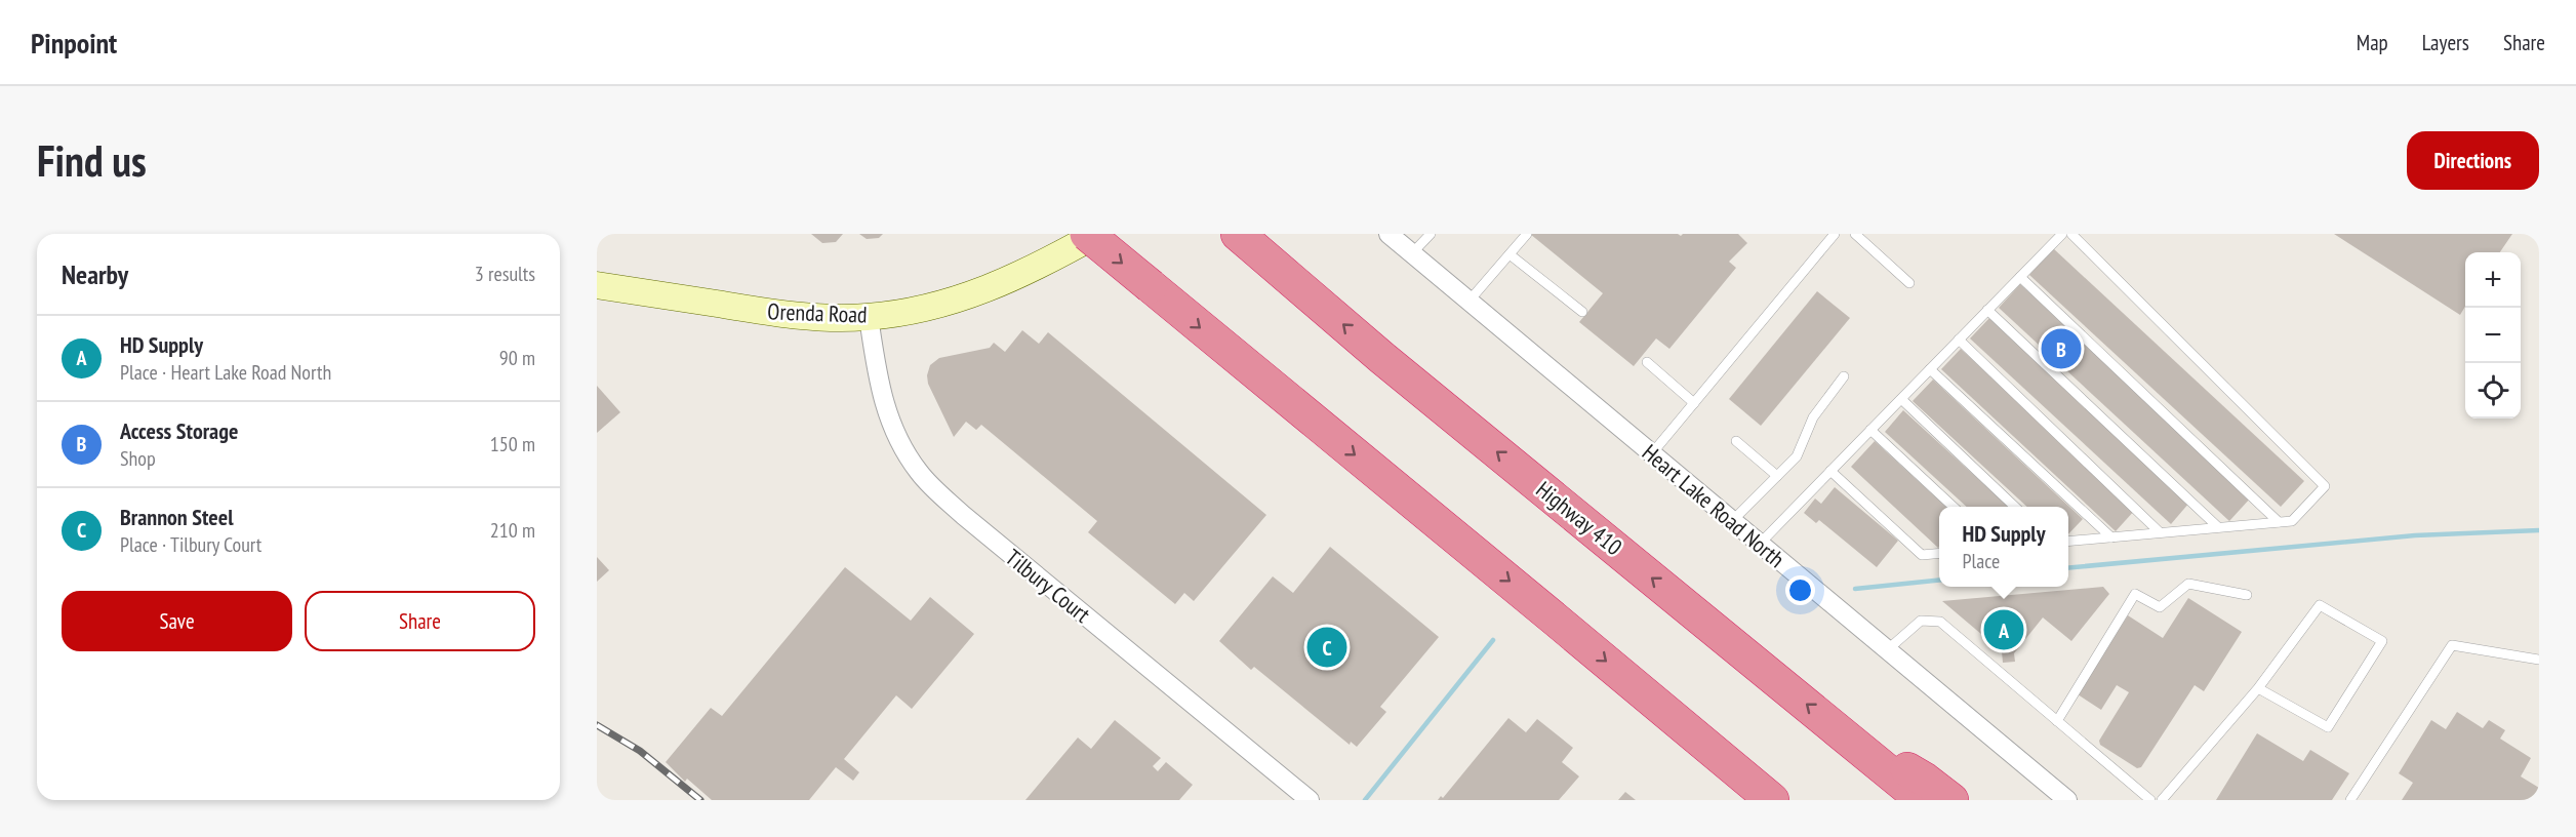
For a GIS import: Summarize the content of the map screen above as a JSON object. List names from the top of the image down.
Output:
{
  "streets": {
    "highway": ["Highway 410"],
    "street": ["Orenda Road", "Heart Lake Road North", "Tilbury Court"]
  },
  "crossings": [
    ["Orenda Road", "Tilbury Court"]
  ],
  "page": {
    "header": "Pinpoint",
    "nav": ["Map", "Layers", "Share"],
    "buttons": [
      "Directions",
      ["Save", "Share"]
    ],
    "title": "Find us",
    "heading": ["Nearby", "3 results"],
    "map_buttons": ["+", "−"],
    "list": [
      {
        "mark": "A",
        "name": "HD Supply",
        "note": "Place · Heart Lake Road North",
        "value": "90 m"
      },
      {
        "mark": "B",
        "name": "Access Storage",
        "note": "Shop",
        "value": "150 m"
      },
      {
        "mark": "C",
        "name": "Brannon Steel",
        "note": "Place · Tilbury Court",
        "value": "210 m"
      }
    ],
    "pins": ["B", "A", "C"],
    "popup": ["HD Supply", "Place"]
  }
}
